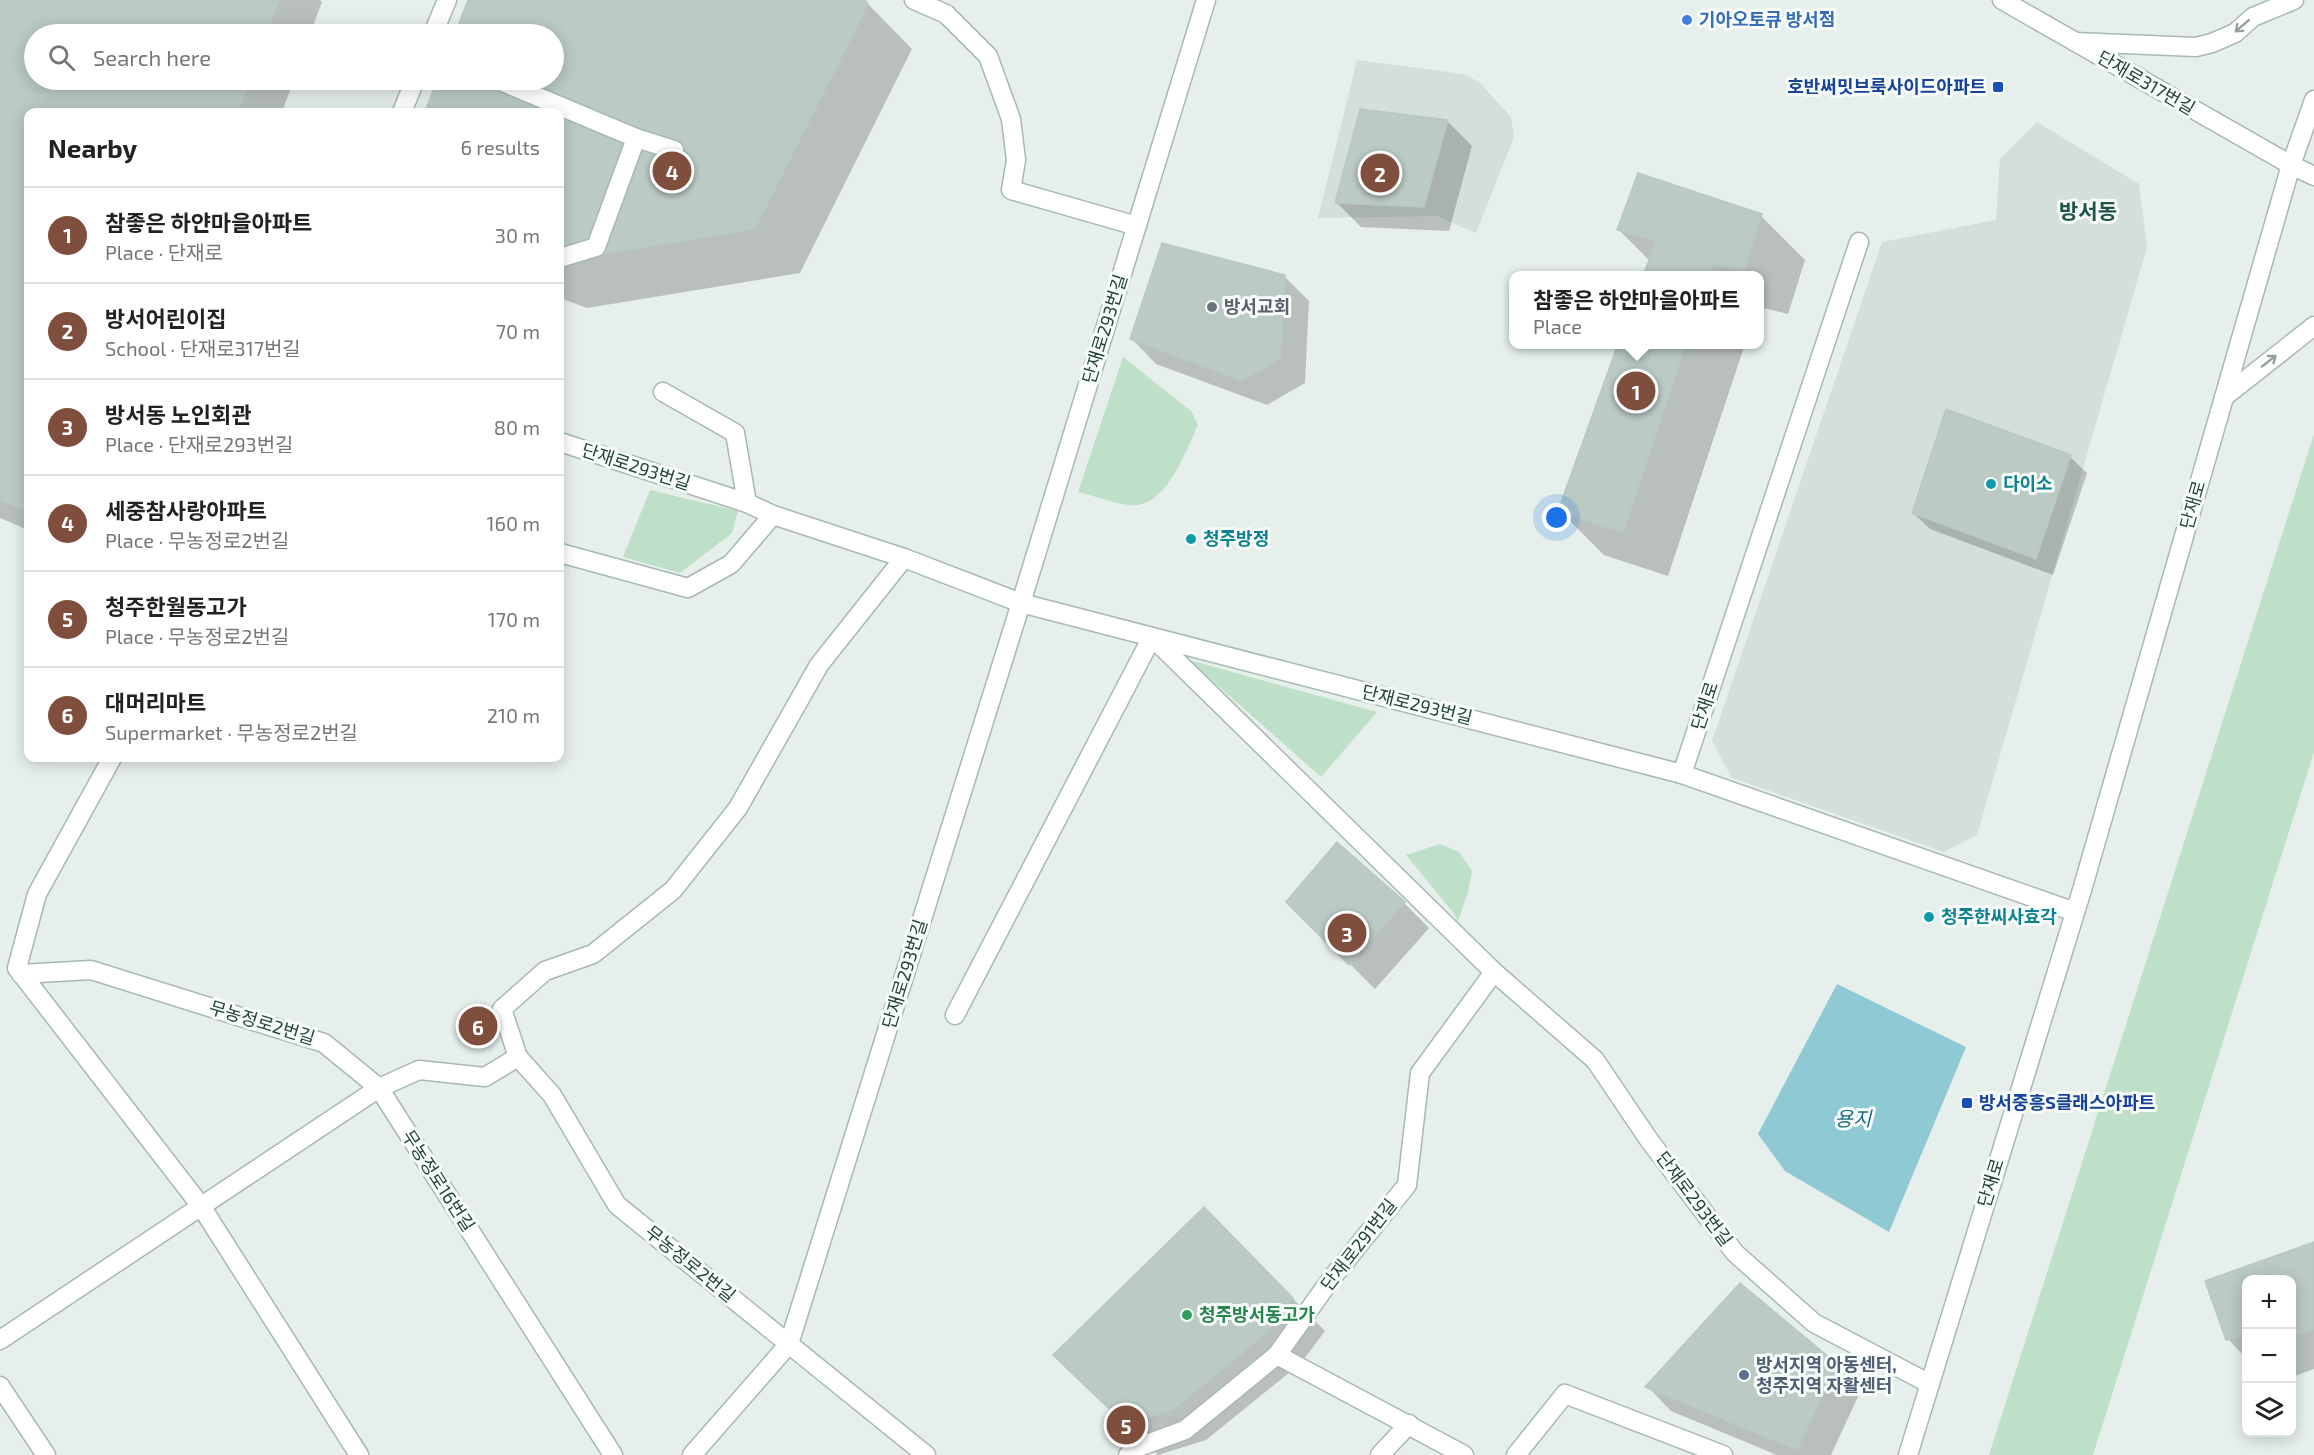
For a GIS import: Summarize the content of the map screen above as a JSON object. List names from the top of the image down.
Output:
{
  "streets": {
    "street": [
      "단재로317번길",
      "단재로293번길",
      "단재로",
      "무농정로2번길",
      "무농정로16번길",
      "단재로291번길"
    ]
  },
  "crossings": [
    ["단재로317번길", "단재로"],
    ["단재로293번길", "단재로"],
    ["단재로293번길", "무농정로2번길"],
    ["단재로293번길", "단재로291번길"],
    ["무농정로2번길", "무농정로16번길"]
  ],
  "districts": ["방서동"],
  "water": ["용지"],
  "places": {
    "other": [
      "기아오토큐 방서점",
      "방서교회",
      "다이소",
      "청주방정",
      "청주한씨사효각",
      "청주방서동고가",
      "방서지역 아동센터, 청주지역 자활센터"
    ],
    "transit": ["호반써밋브룩사이드아파트", "방서중흥S클래스아파트"]
  },
  "page": {
    "search": "Search here",
    "heading": ["Nearby", "6 results"],
    "pins": [
      "4",
      "2",
      "1",
      "3",
      "6",
      "5"
    ],
    "list": [
      {
        "mark": "1",
        "name": "참좋은 하얀마을아파트",
        "note": "Place · 단재로",
        "value": "30 m"
      },
      {
        "mark": "2",
        "name": "방서어린이집",
        "note": "School · 단재로317번길",
        "value": "70 m"
      },
      {
        "mark": "3",
        "name": "방서동 노인회관",
        "note": "Place · 단재로293번길",
        "value": "80 m"
      },
      {
        "mark": "4",
        "name": "세중참사랑아파트",
        "note": "Place · 무농정로2번길",
        "value": "160 m"
      },
      {
        "mark": "5",
        "name": "청주한월동고가",
        "note": "Place · 무농정로2번길",
        "value": "170 m"
      },
      {
        "mark": "6",
        "name": "대머리마트",
        "note": "Supermarket · 무농정로2번길",
        "value": "210 m"
      }
    ],
    "popup": ["참좋은 하얀마을아파트", "Place"],
    "map_buttons": ["+", "−"]
  }
}
